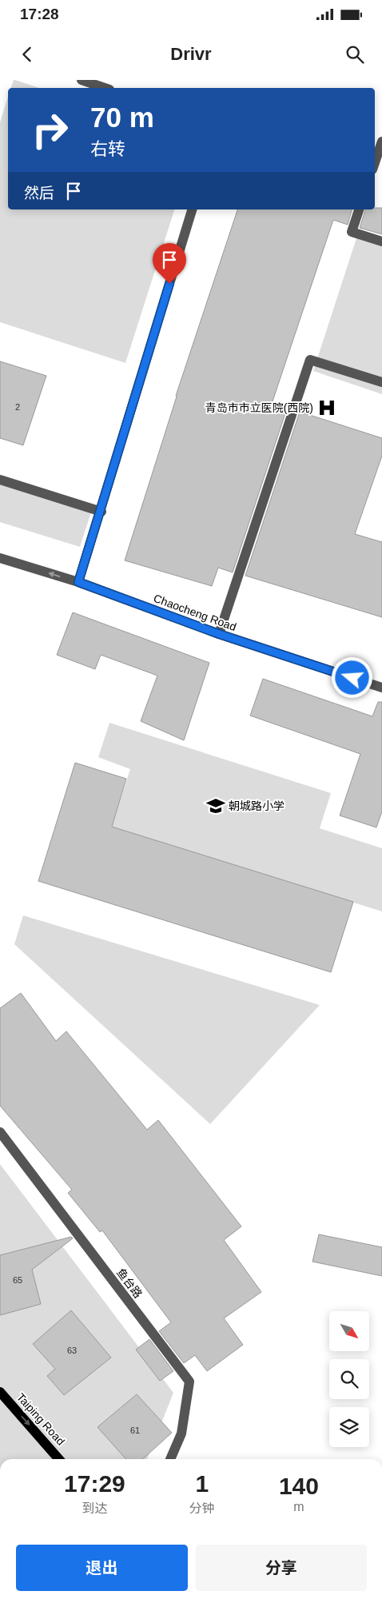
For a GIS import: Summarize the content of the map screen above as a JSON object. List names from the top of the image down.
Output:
{
  "streets": {
    "main road": ["Taiping Road"],
    "street": ["Chaocheng Road", "鱼台路"]
  },
  "one_way": ["Taiping Road"],
  "places": {
    "hospital": ["青岛市市立医院(西院)"],
    "school or university": ["朝城路小学"]
  },
  "house_numbers": [
    "2",
    "65",
    "63",
    "61"
  ],
  "north": "bottom right",
  "page": {
    "status": "17:28",
    "header": "Drivr",
    "turn": ["70 m", "右转"],
    "then": "然后",
    "eta": [
      "17:29",
      "到达",
      "1",
      "分钟",
      "140",
      "m"
    ],
    "buttons": ["退出", "分享"]
  }
}
